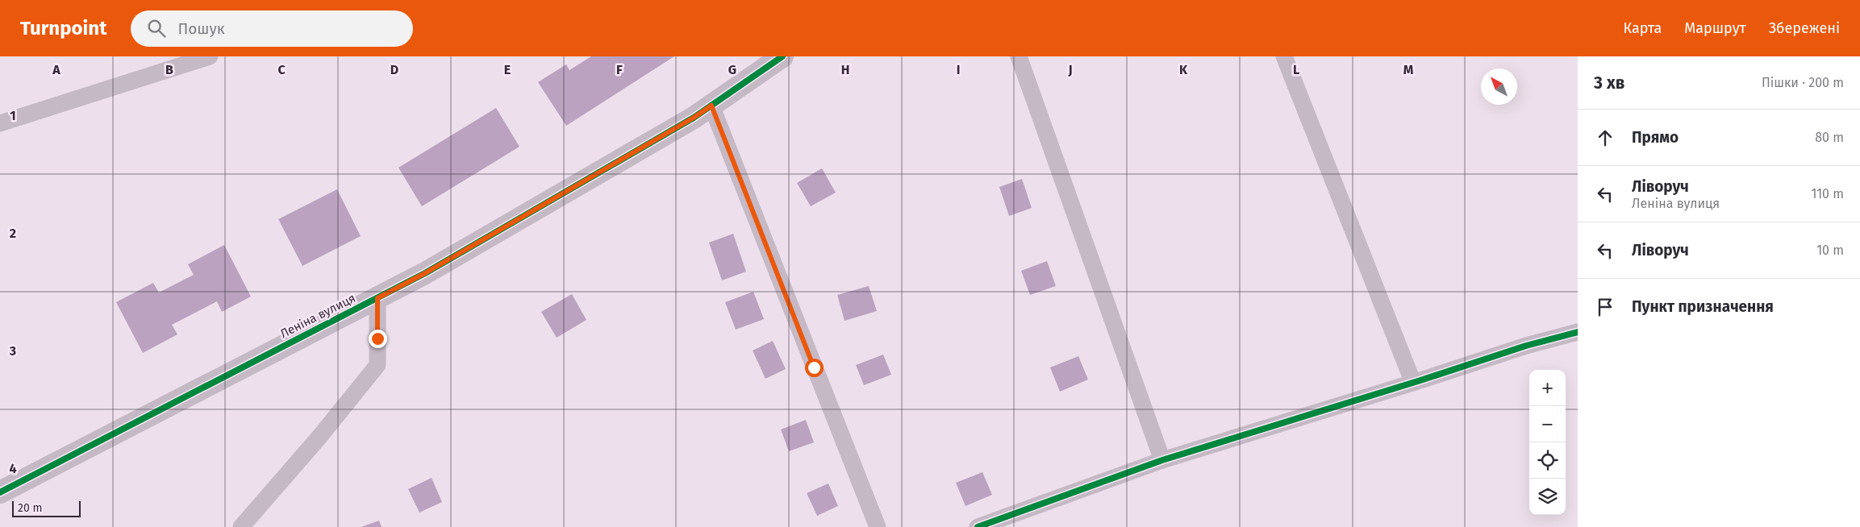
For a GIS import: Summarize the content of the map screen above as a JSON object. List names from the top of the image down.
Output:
{
  "streets": {
    "street": ["Леніна вулиця"]
  },
  "scale_bar": "20 m",
  "north": "top left",
  "page": {
    "header": "Turnpoint",
    "search": "Пошук",
    "nav": ["Карта", "Маршрут", "Збережені"],
    "heading": ["3 хв", "Пішки · 200 m"],
    "list": [
      ["Прямо", "80 m"],
      ["Ліворуч", "Леніна вулиця", "110 m"],
      ["Ліворуч", "10 m"],
      "Пункт призначення"
    ],
    "map_buttons": ["+", "−"],
    "scale": "20 m"
  },
  "grid": {
    "columns": [
      "A",
      "B",
      "C",
      "D",
      "E",
      "F",
      "G",
      "H",
      "I",
      "J",
      "K",
      "L",
      "M"
    ],
    "rows": [
      "1",
      "2",
      "3",
      "4"
    ]
  }
}
